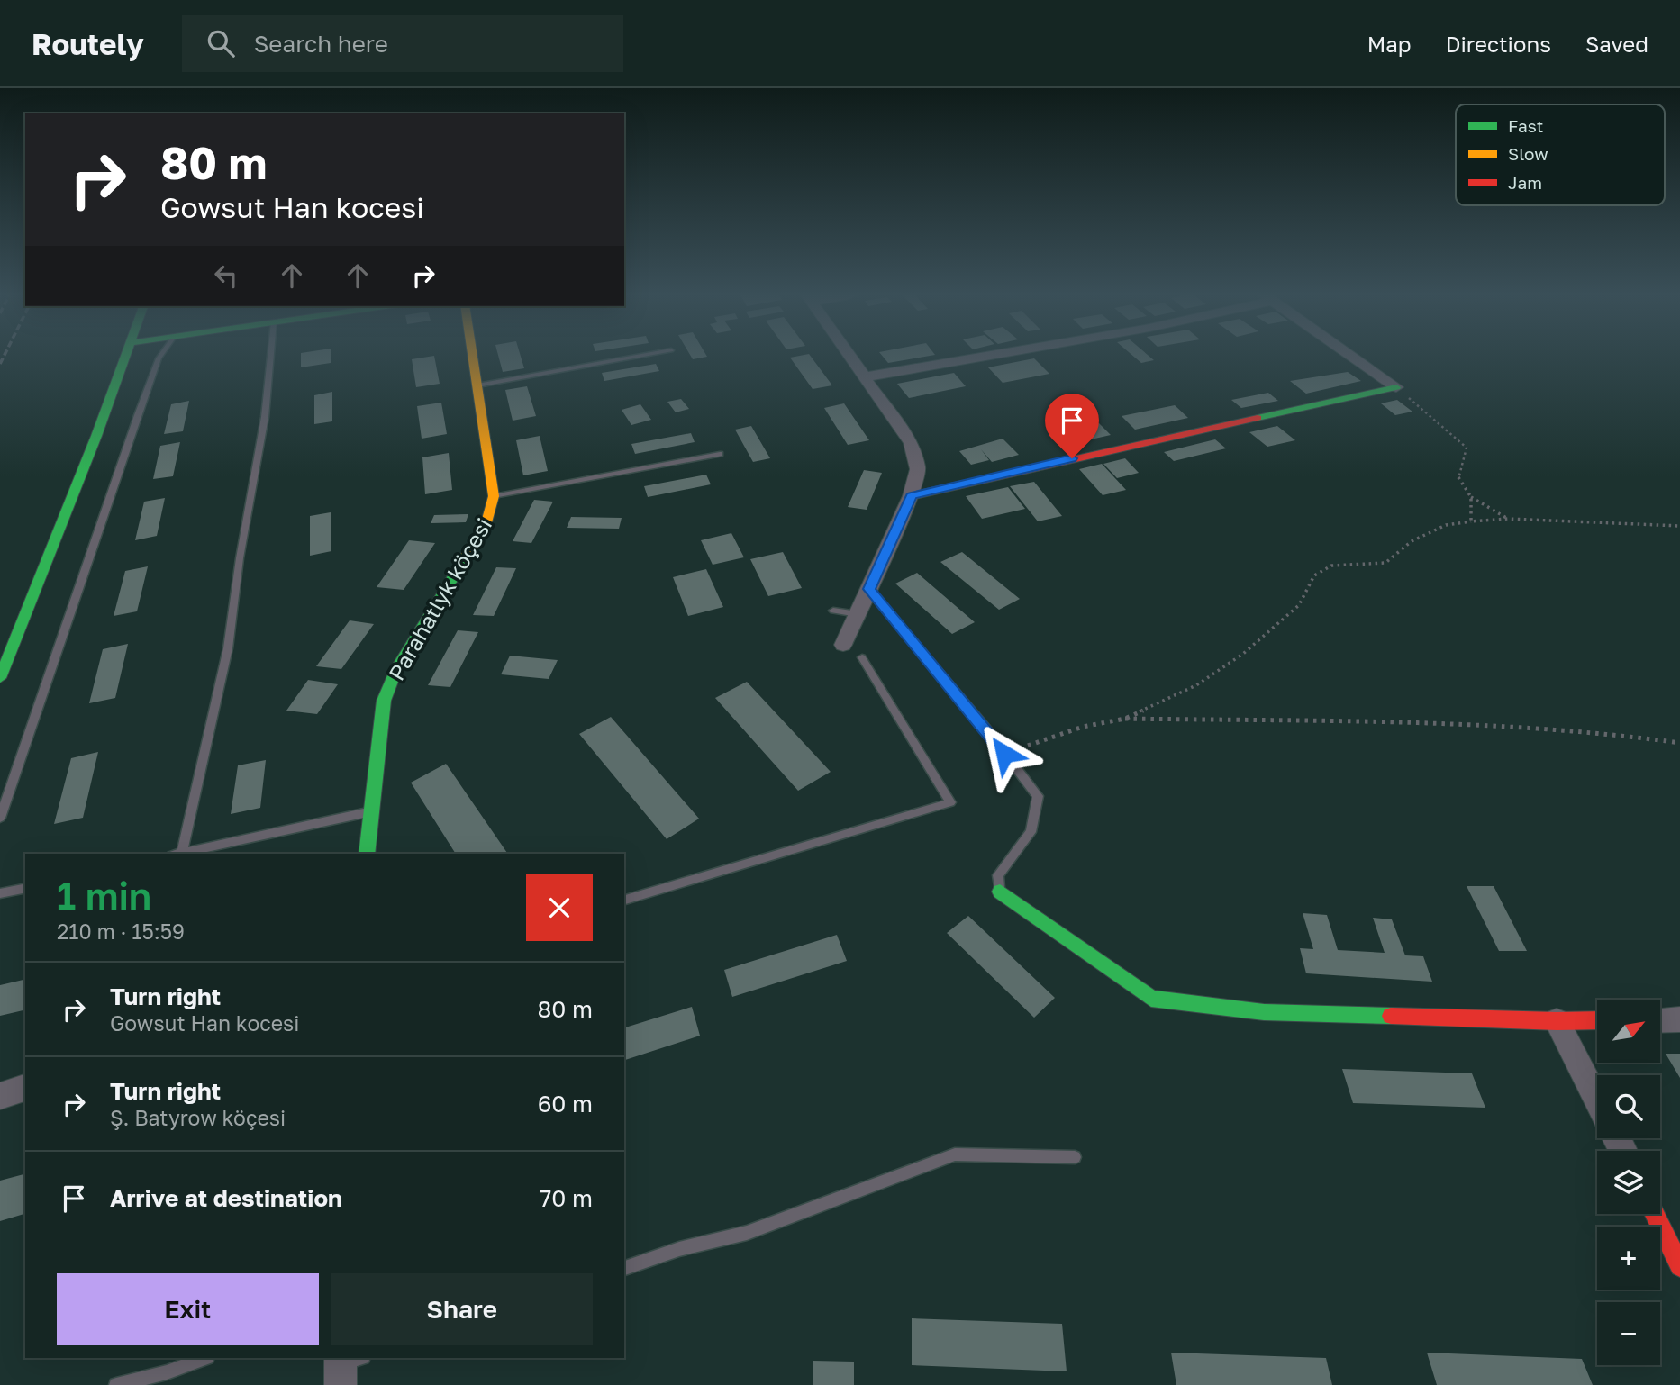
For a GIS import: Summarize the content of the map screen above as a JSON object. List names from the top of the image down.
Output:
{
  "streets": {
    "street": ["Parahatlyk köçesi"]
  },
  "legend": ["Fast", "Slow", "Jam"],
  "north": "top right",
  "page": {
    "header": "Routely",
    "search": "Search here",
    "nav": ["Map", "Directions", "Saved"],
    "turn": ["80 m", "Gowsut Han kocesi"],
    "heading": ["1 min", "210 m · 15:59"],
    "list": [
      {
        "name": "Turn right",
        "note": "Gowsut Han kocesi",
        "value": "80 m"
      },
      {
        "name": "Turn right",
        "note": "Ş. Batyrow köçesi",
        "value": "60 m"
      },
      {
        "name": "Arrive at destination",
        "value": "70 m"
      }
    ],
    "map_buttons": ["+", "−"],
    "buttons": ["Exit", "Share"]
  }
}
